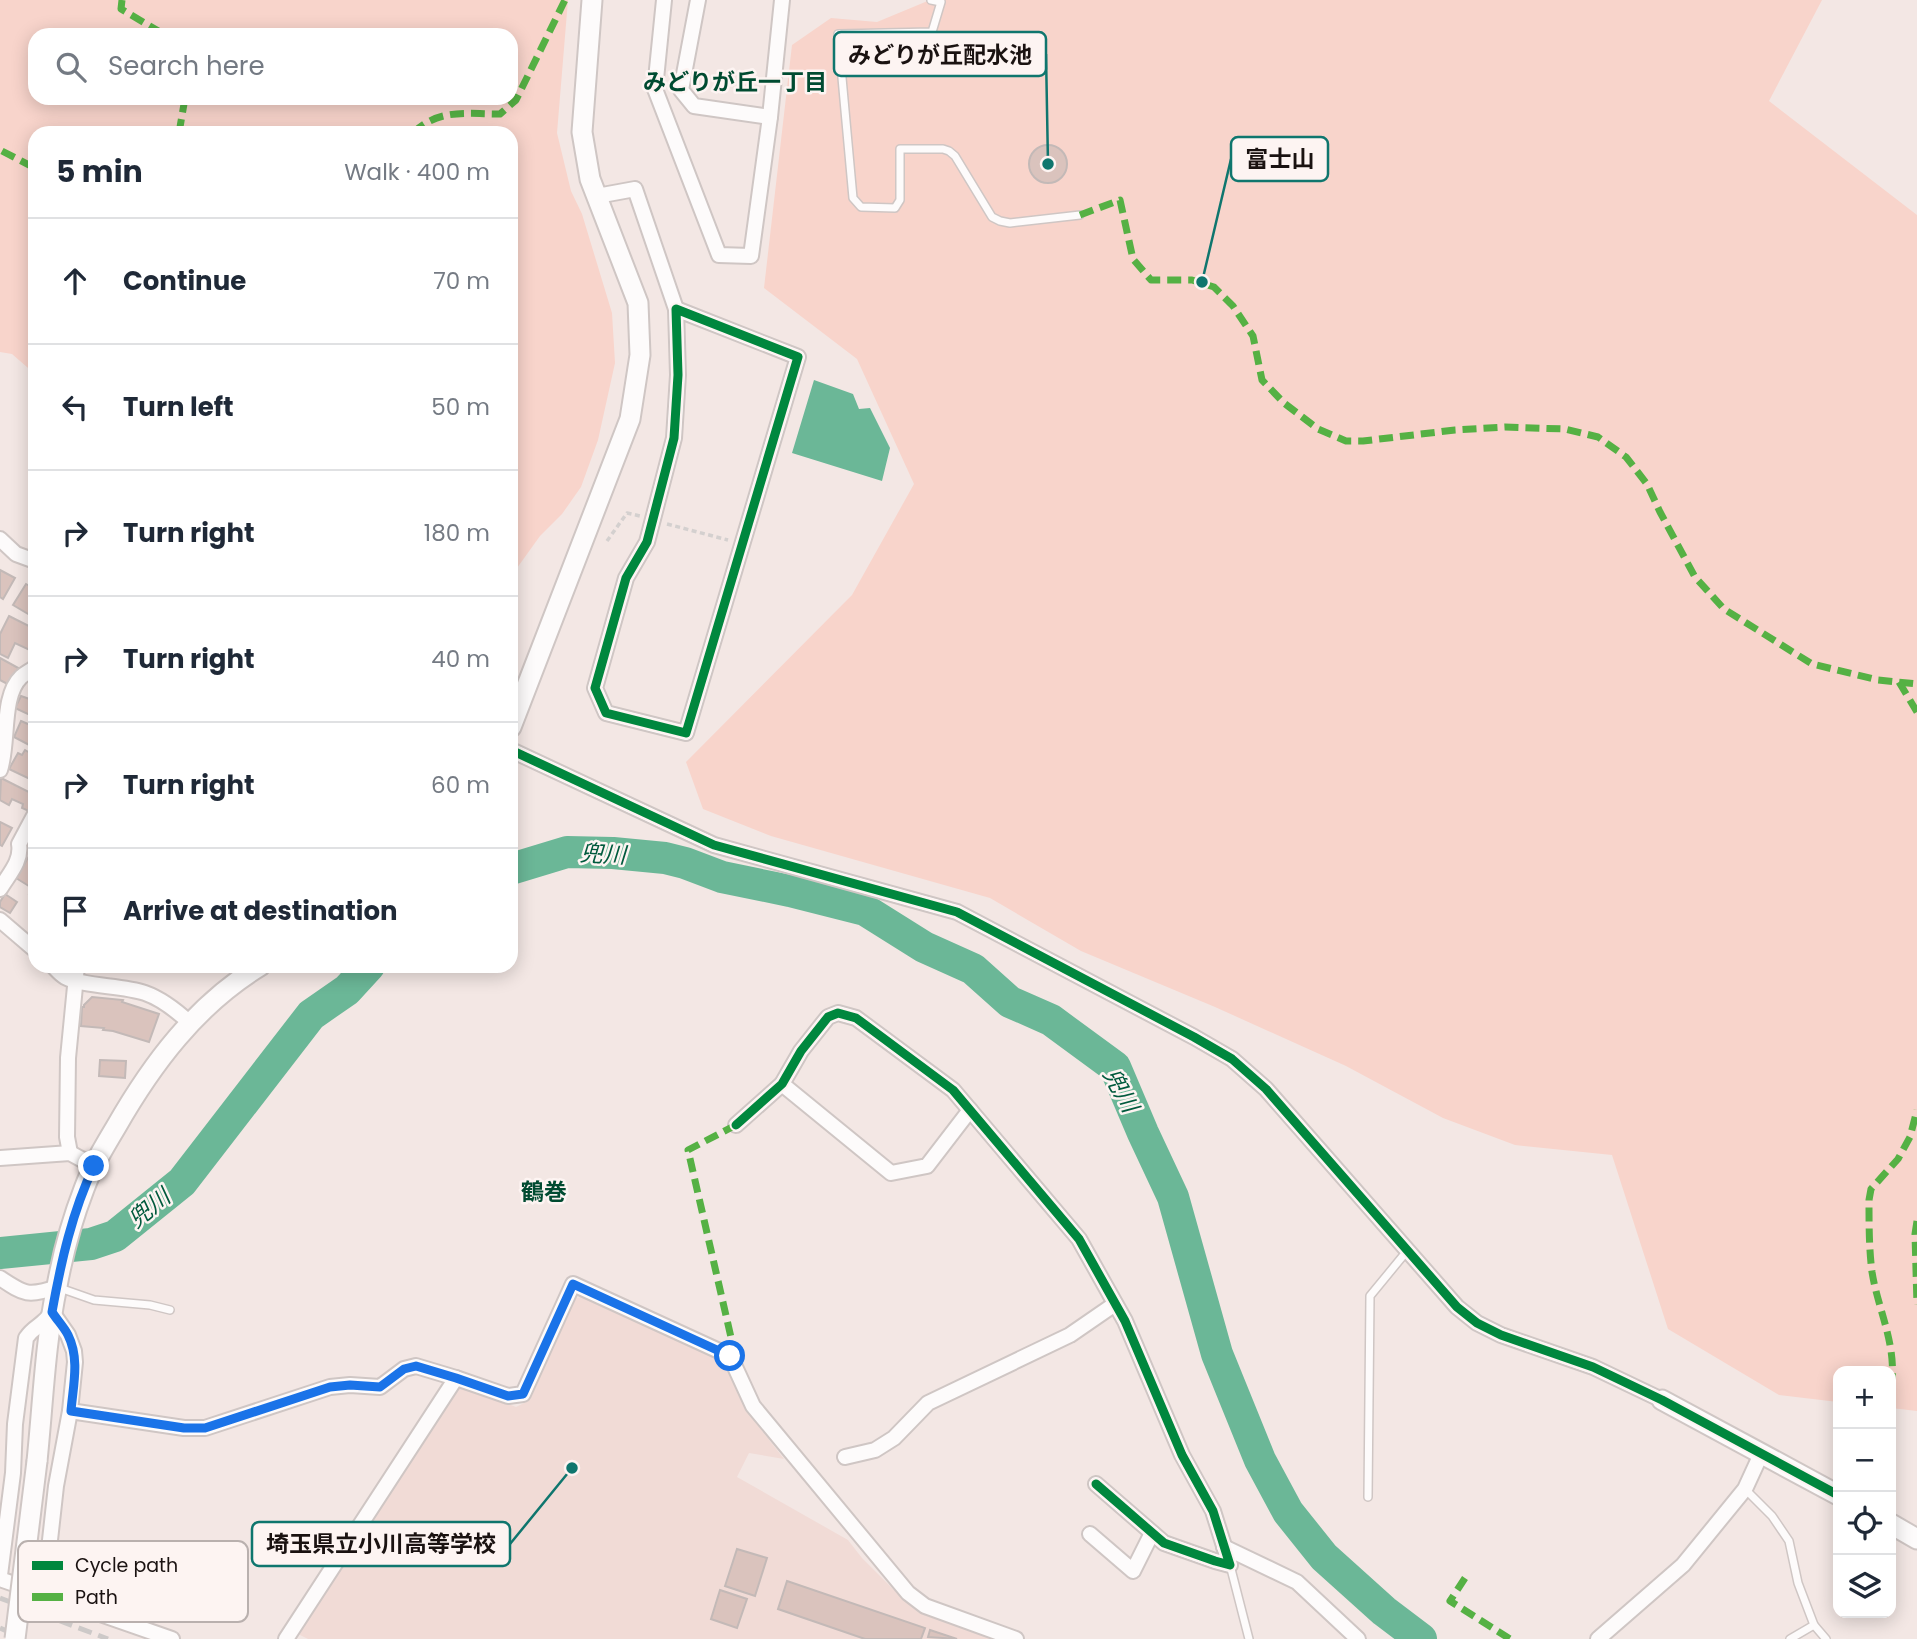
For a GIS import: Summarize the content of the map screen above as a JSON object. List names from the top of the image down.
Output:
{
  "districts": ["みどりが丘一丁目", "鶴巻"],
  "water": ["兜川"],
  "places": ["みどりが丘配水池", "富士山", "埼玉県立小川高等学校"],
  "legend": ["Cycle path", "Path"],
  "page": {
    "search": "Search here",
    "heading": ["5 min", "Walk · 400 m"],
    "list": [
      ["Continue", "70 m"],
      ["Turn left", "50 m"],
      ["Turn right", "180 m"],
      ["Turn right", "40 m"],
      ["Turn right", "60 m"],
      "Arrive at destination"
    ],
    "map_buttons": ["+", "−"]
  }
}
